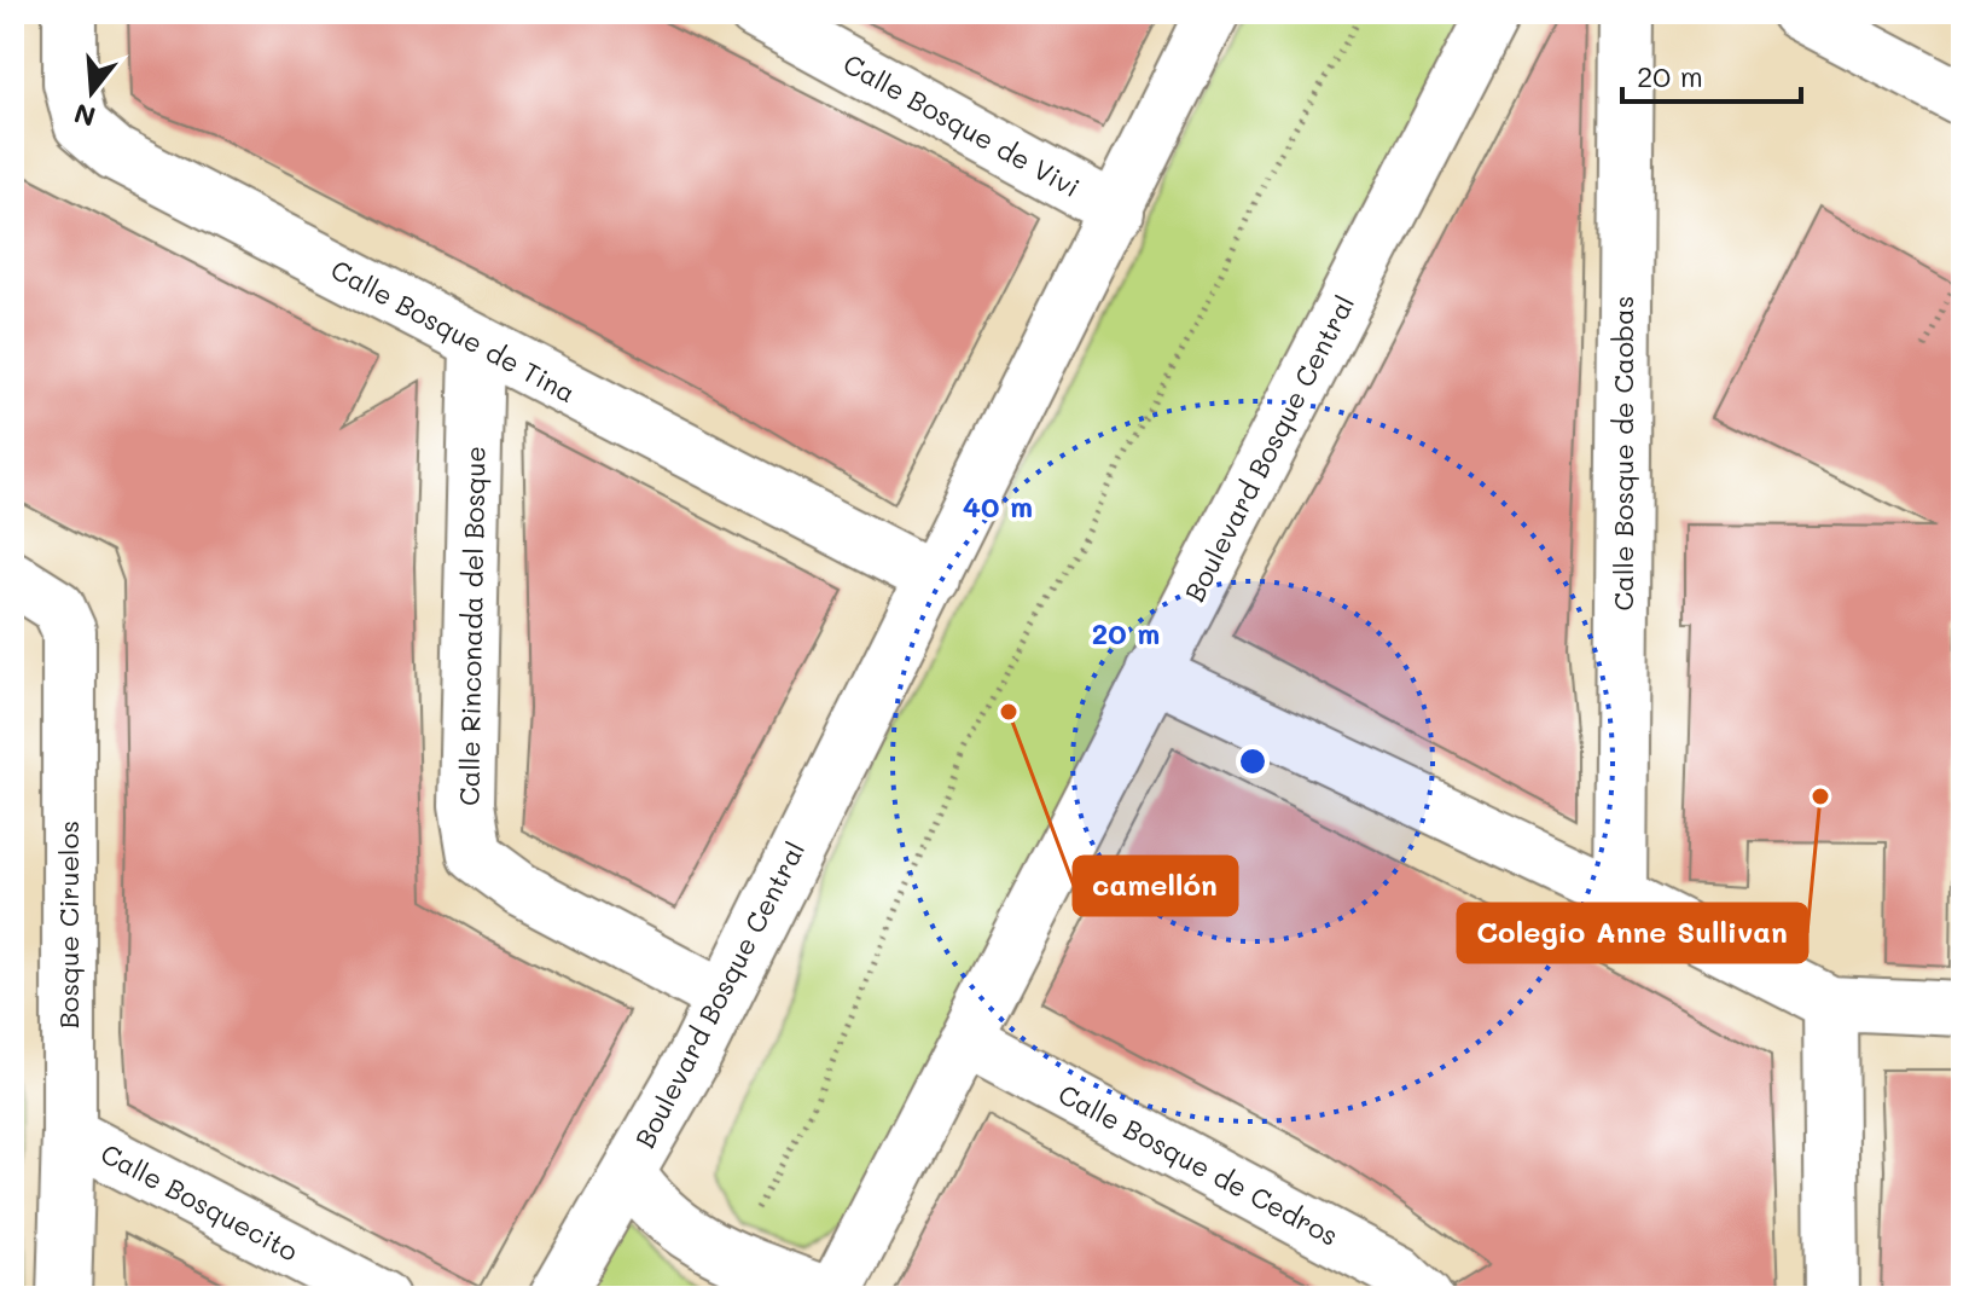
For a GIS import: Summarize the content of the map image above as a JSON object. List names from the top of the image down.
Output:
{
  "streets": {
    "street": [
      "Calle Bosque de Vivi",
      "Calle Bosque de Tina",
      "Boulevard Bosque Central",
      "Calle Bosque de Caobas",
      "Calle Rinconada del Bosque",
      "Bosque Ciruelos",
      "Calle Bosque de Cedros",
      "Calle Bosquecito"
    ]
  },
  "crossings": [
    ["Calle Bosque de Vivi", "Boulevard Bosque Central"],
    ["Calle Bosque de Tina", "Boulevard Bosque Central"],
    ["Calle Bosque de Tina", "Calle Rinconada del Bosque"],
    ["Boulevard Bosque Central", "Calle Rinconada del Bosque"],
    ["Boulevard Bosque Central", "Calle Bosque de Cedros"],
    ["Bosque Ciruelos", "Calle Bosquecito"]
  ],
  "places": ["camellón", "Colegio Anne Sullivan"],
  "scale_bar": "20 m",
  "north": "bottom",
  "rings": ["40 m", "20 m"]
}
